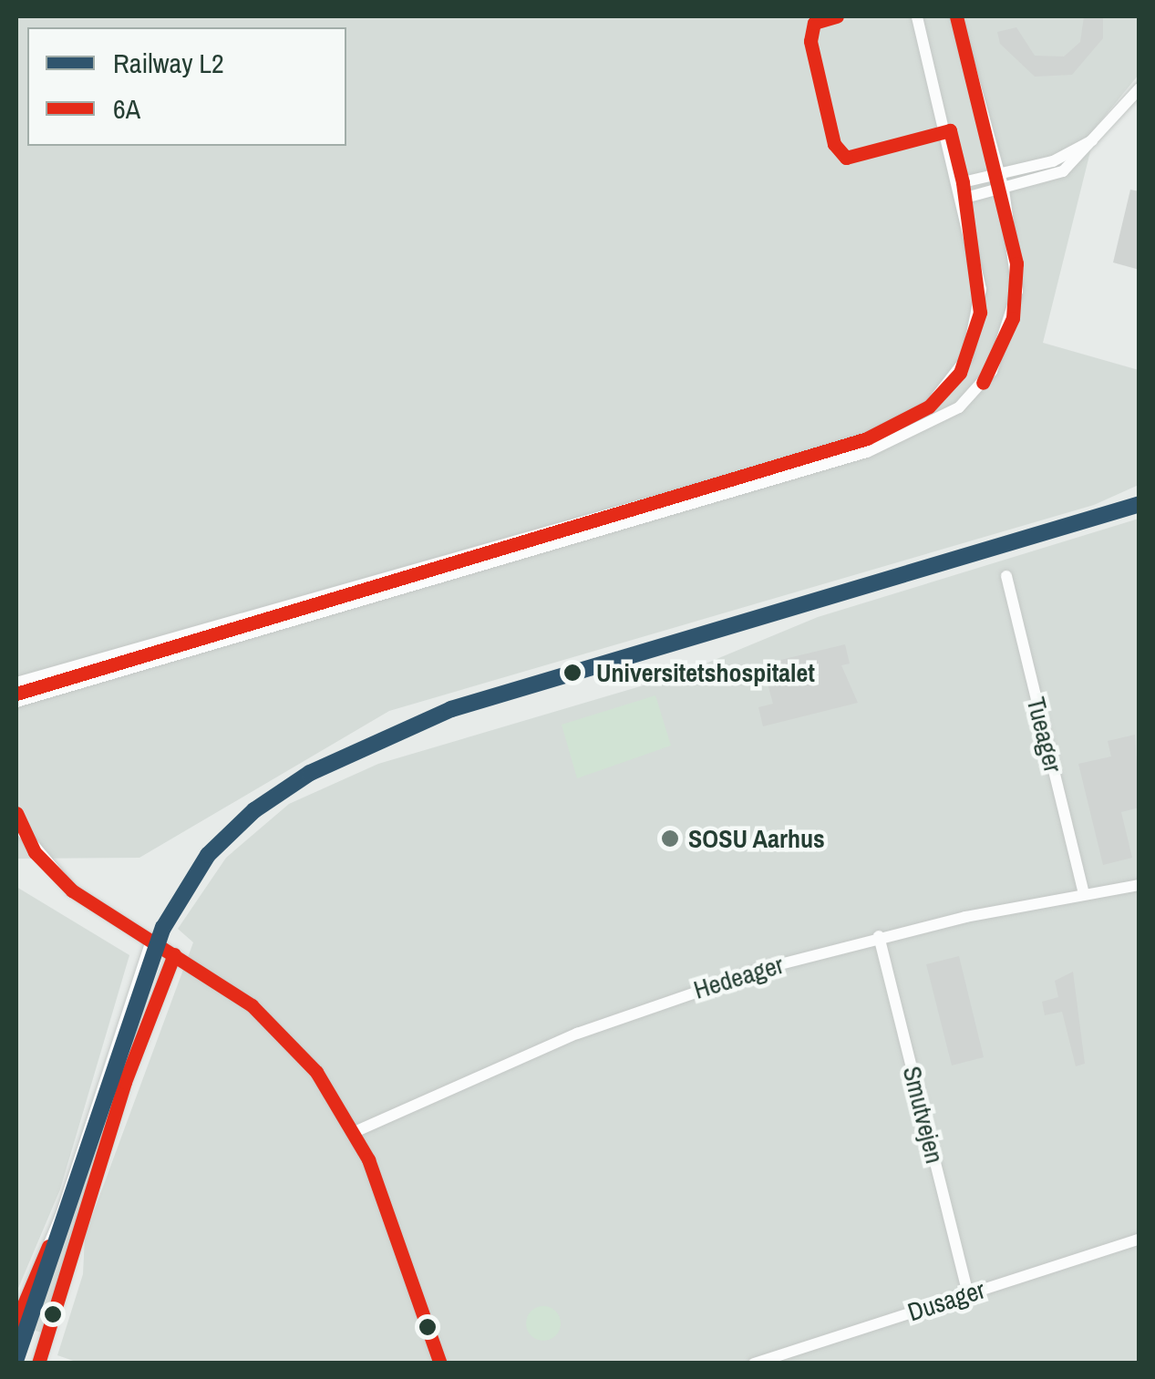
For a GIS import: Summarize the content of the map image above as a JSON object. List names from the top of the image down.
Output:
{
  "streets": {
    "street": [
      "Tueager",
      "Hedeager",
      "Smutvejen",
      "Dusager"
    ]
  },
  "crossings": [
    ["Tueager", "Hedeager"],
    ["Hedeager", "Smutvejen"],
    ["Smutvejen", "Dusager"]
  ],
  "places": ["Universitetshospitalet", "SOSU Aarhus"],
  "lines": ["transit line 6A", "rail line L2"],
  "legend": ["Railway L2", "6A"]
}
